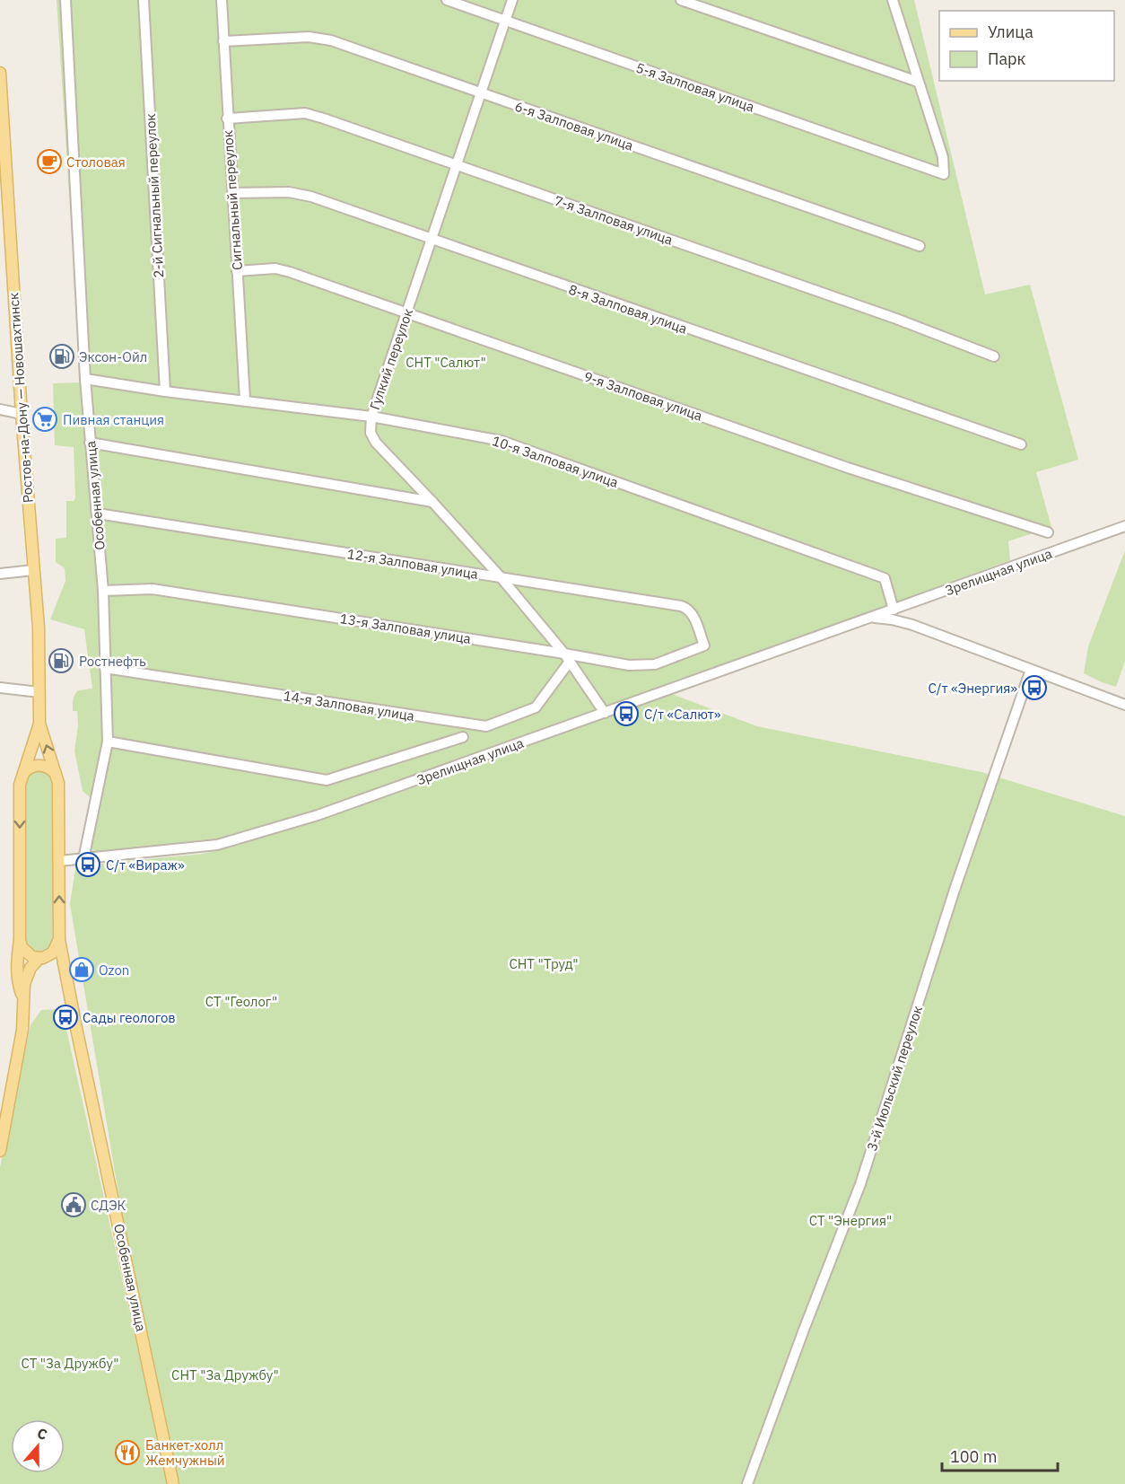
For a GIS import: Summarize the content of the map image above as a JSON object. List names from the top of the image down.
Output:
{
  "streets": {
    "main road": ["Ростов-на-Дону — Новошахтинск", "Особенная улица"],
    "street": [
      "5-я Залповая улица",
      "6-я Залповая улица",
      "2-й Сигнальный переулок",
      "Сигнальный переулок",
      "7-я Залповая улица",
      "8-я Залповая улица",
      "Гулкий переулок",
      "9-я Залповая улица",
      "10-я Залповая улица",
      "12-я Залповая улица",
      "Зрелищная улица",
      "13-я Залповая улица",
      "14-я Залповая улица",
      "3-й Июльский переулок"
    ]
  },
  "crossings": [
    ["5-я Залповая улица", "Гулкий переулок"],
    ["6-я Залповая улица", "Сигнальный переулок"],
    ["6-я Залповая улица", "Гулкий переулок"],
    ["2-й Сигнальный переулок", "10-я Залповая улица"],
    ["Сигнальный переулок", "7-я Залповая улица"],
    ["Сигнальный переулок", "8-я Залповая улица"],
    ["Сигнальный переулок", "9-я Залповая улица"],
    ["Сигнальный переулок", "10-я Залповая улица"],
    ["7-я Залповая улица", "Гулкий переулок"],
    ["8-я Залповая улица", "Гулкий переулок"],
    ["Гулкий переулок", "9-я Залповая улица"],
    ["Гулкий переулок", "10-я Залповая улица"],
    ["Гулкий переулок", "12-я Залповая улица"],
    ["Гулкий переулок", "Зрелищная улица"],
    ["Гулкий переулок", "13-я Залповая улица"],
    ["Гулкий переулок", "14-я Залповая улица"],
    ["Ростов-на-Дону — Новошахтинск", "Особенная улица"],
    ["10-я Залповая улица", "Особенная улица"],
    ["10-я Залповая улица", "Зрелищная улица"],
    ["Особенная улица", "12-я Залповая улица"],
    ["Особенная улица", "Зрелищная улица"],
    ["Особенная улица", "13-я Залповая улица"],
    ["Особенная улица", "14-я Залповая улица"],
    ["12-я Залповая улица", "13-я Залповая улица"],
    ["Зрелищная улица", "3-й Июльский переулок"],
    ["13-я Залповая улица", "14-я Залповая улица"]
  ],
  "parks": [
    "СНТ \"Салют\"",
    "СНТ \"Труд\"",
    "СТ \"Геолог\"",
    "СТ \"Энергия\"",
    "СТ \"За Дружбу\"",
    "СНТ \"За Дружбу\""
  ],
  "places": {
    "cafe": ["Столовая"],
    "fuel station": ["Эксон-Ойл", "Ростнефть"],
    "supermarket": ["Пивная станция"],
    "bus stop": [
      "С/т «Энергия»",
      "С/т «Салют»",
      "С/т «Вираж»",
      "Сады геологов"
    ],
    "shop": ["Ozon"],
    "public building": ["СДЭК"],
    "restaurant": ["Банкет-холл Жемчужный"]
  },
  "legend": ["Улица", "Парк"],
  "scale_bar": "100 m",
  "north": "top"
}
